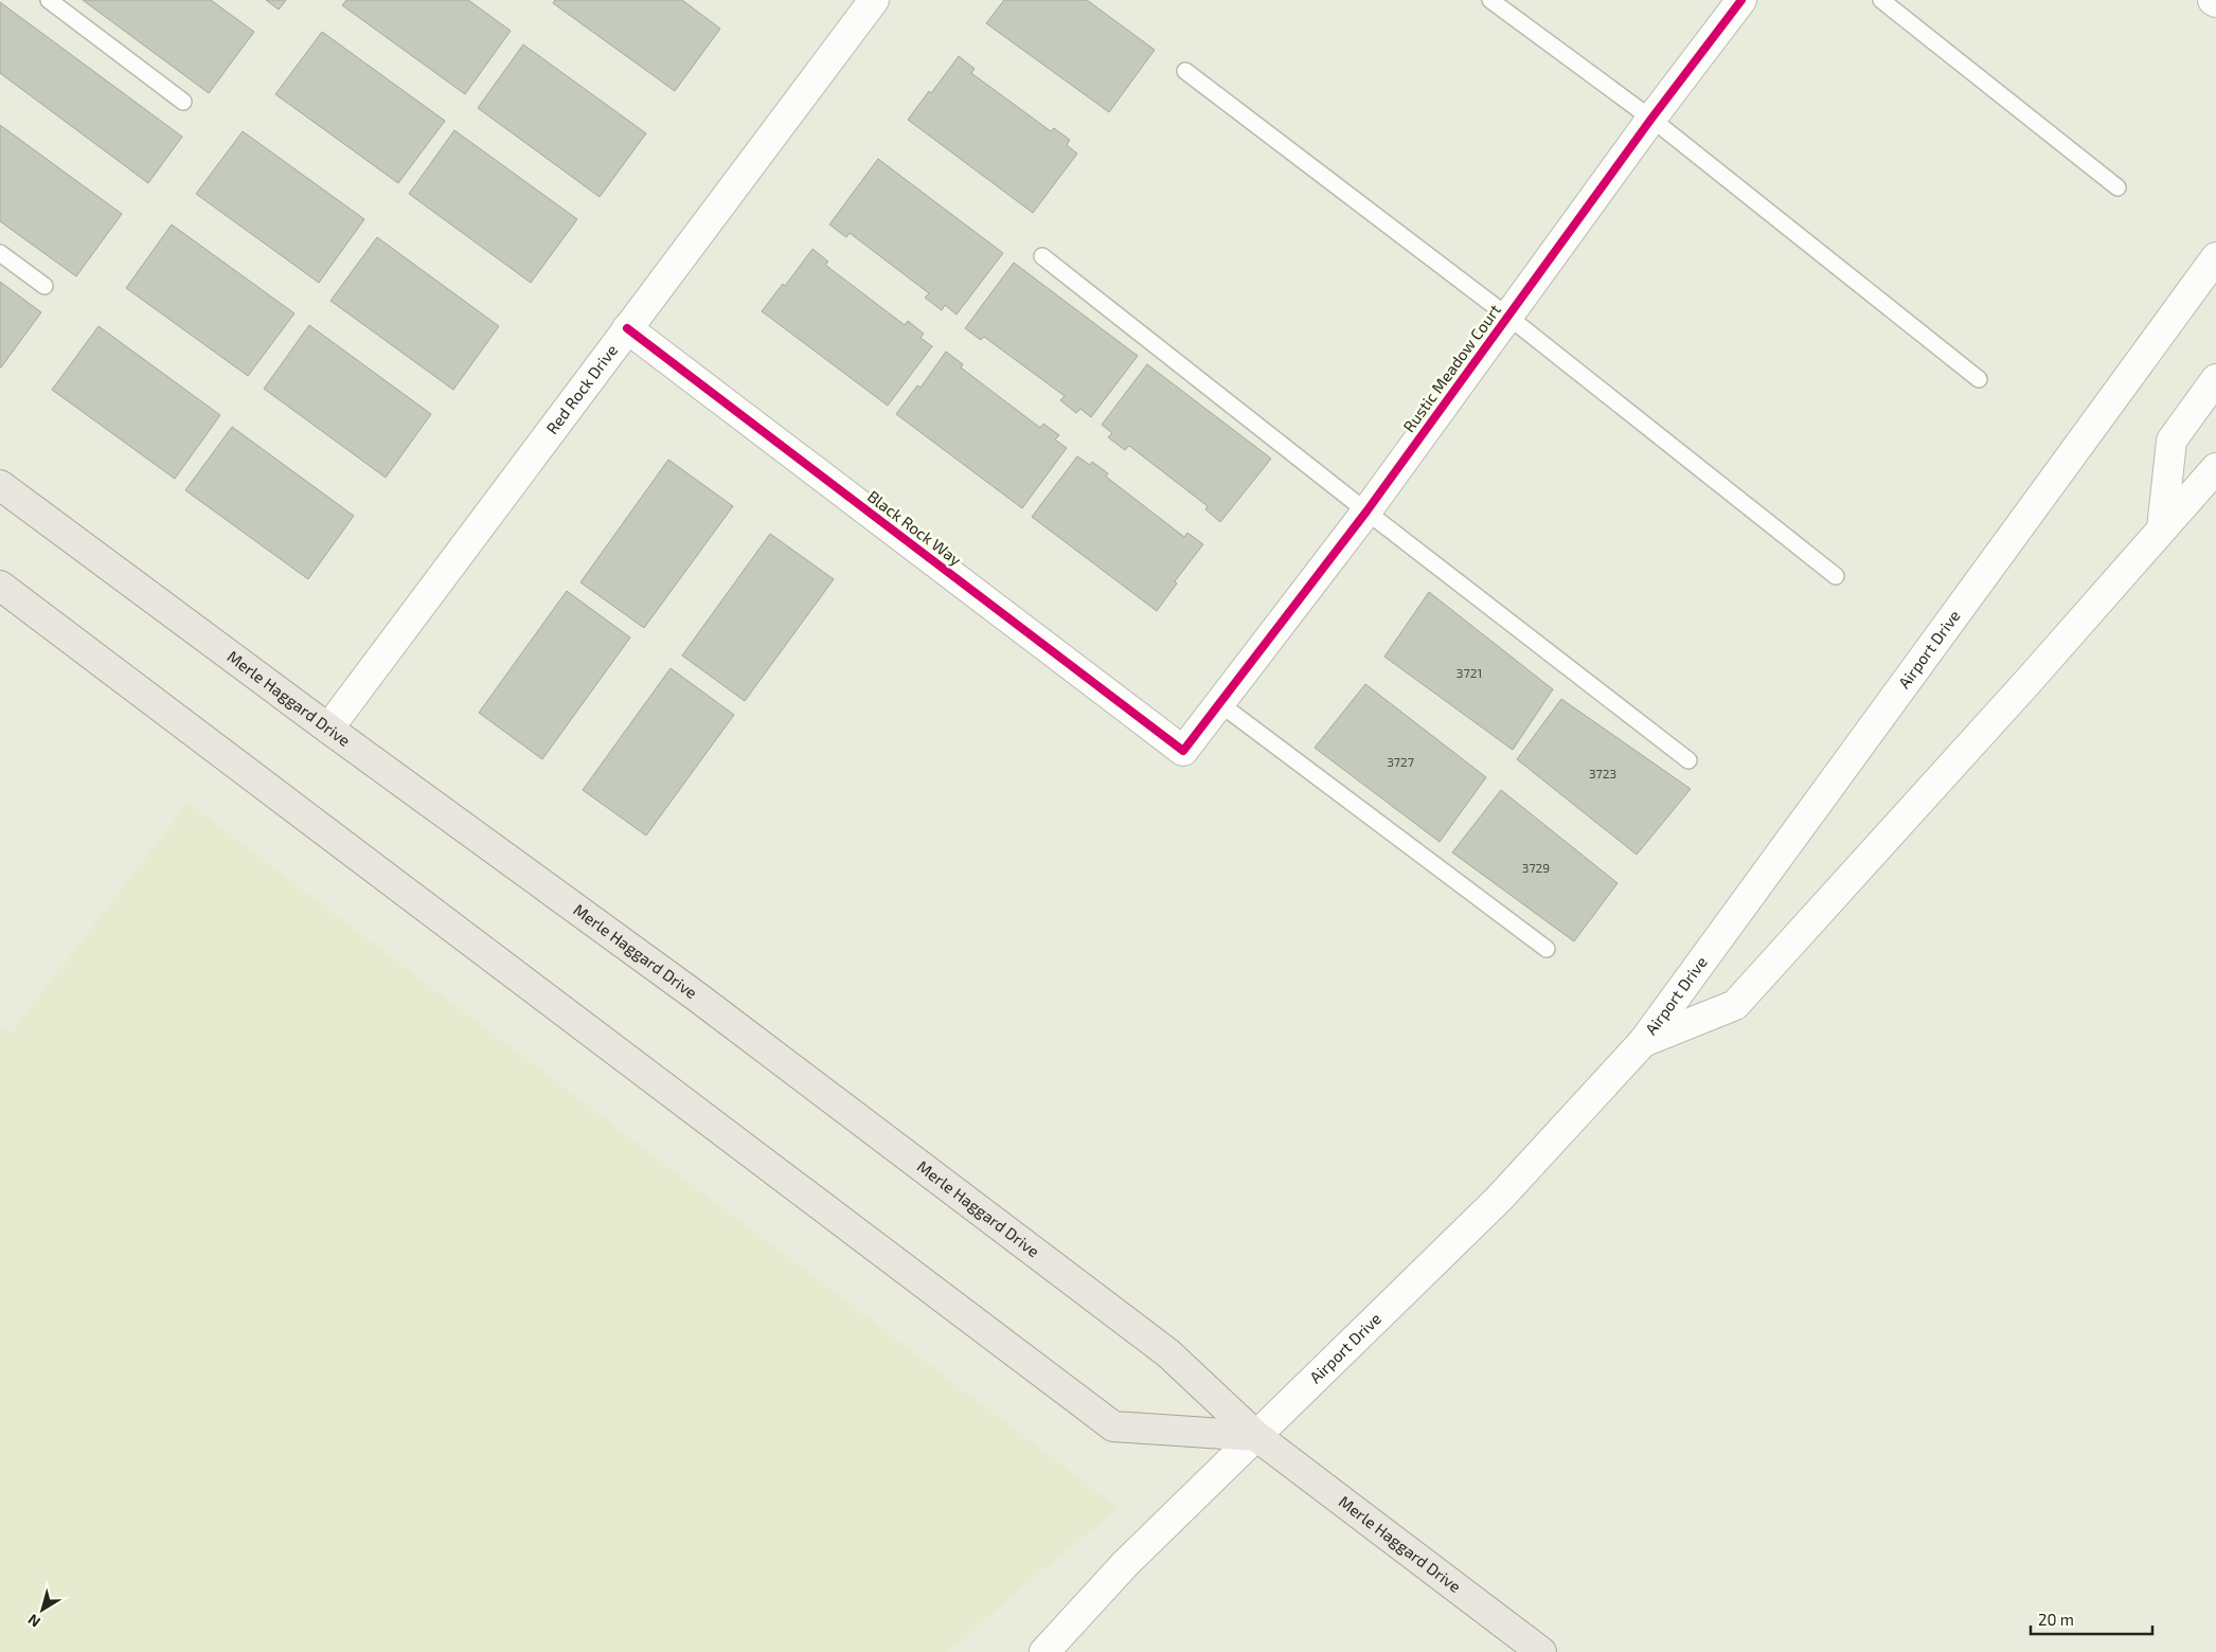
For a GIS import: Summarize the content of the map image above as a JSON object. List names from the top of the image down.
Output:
{
  "streets": {
    "main road": [
      "Rustic Meadow Court",
      "Red Rock Drive",
      "Black Rock Way",
      "Airport Drive",
      "Merle Haggard Drive"
    ]
  },
  "crossings": [
    ["Rustic Meadow Court", "Black Rock Way"],
    ["Red Rock Drive", "Black Rock Way"],
    ["Red Rock Drive", "Merle Haggard Drive"],
    ["Airport Drive", "Merle Haggard Drive"]
  ],
  "house_numbers": [
    "3721",
    "3727",
    "3723",
    "3729"
  ],
  "scale_bar": "20 m",
  "north": "bottom left"
}
